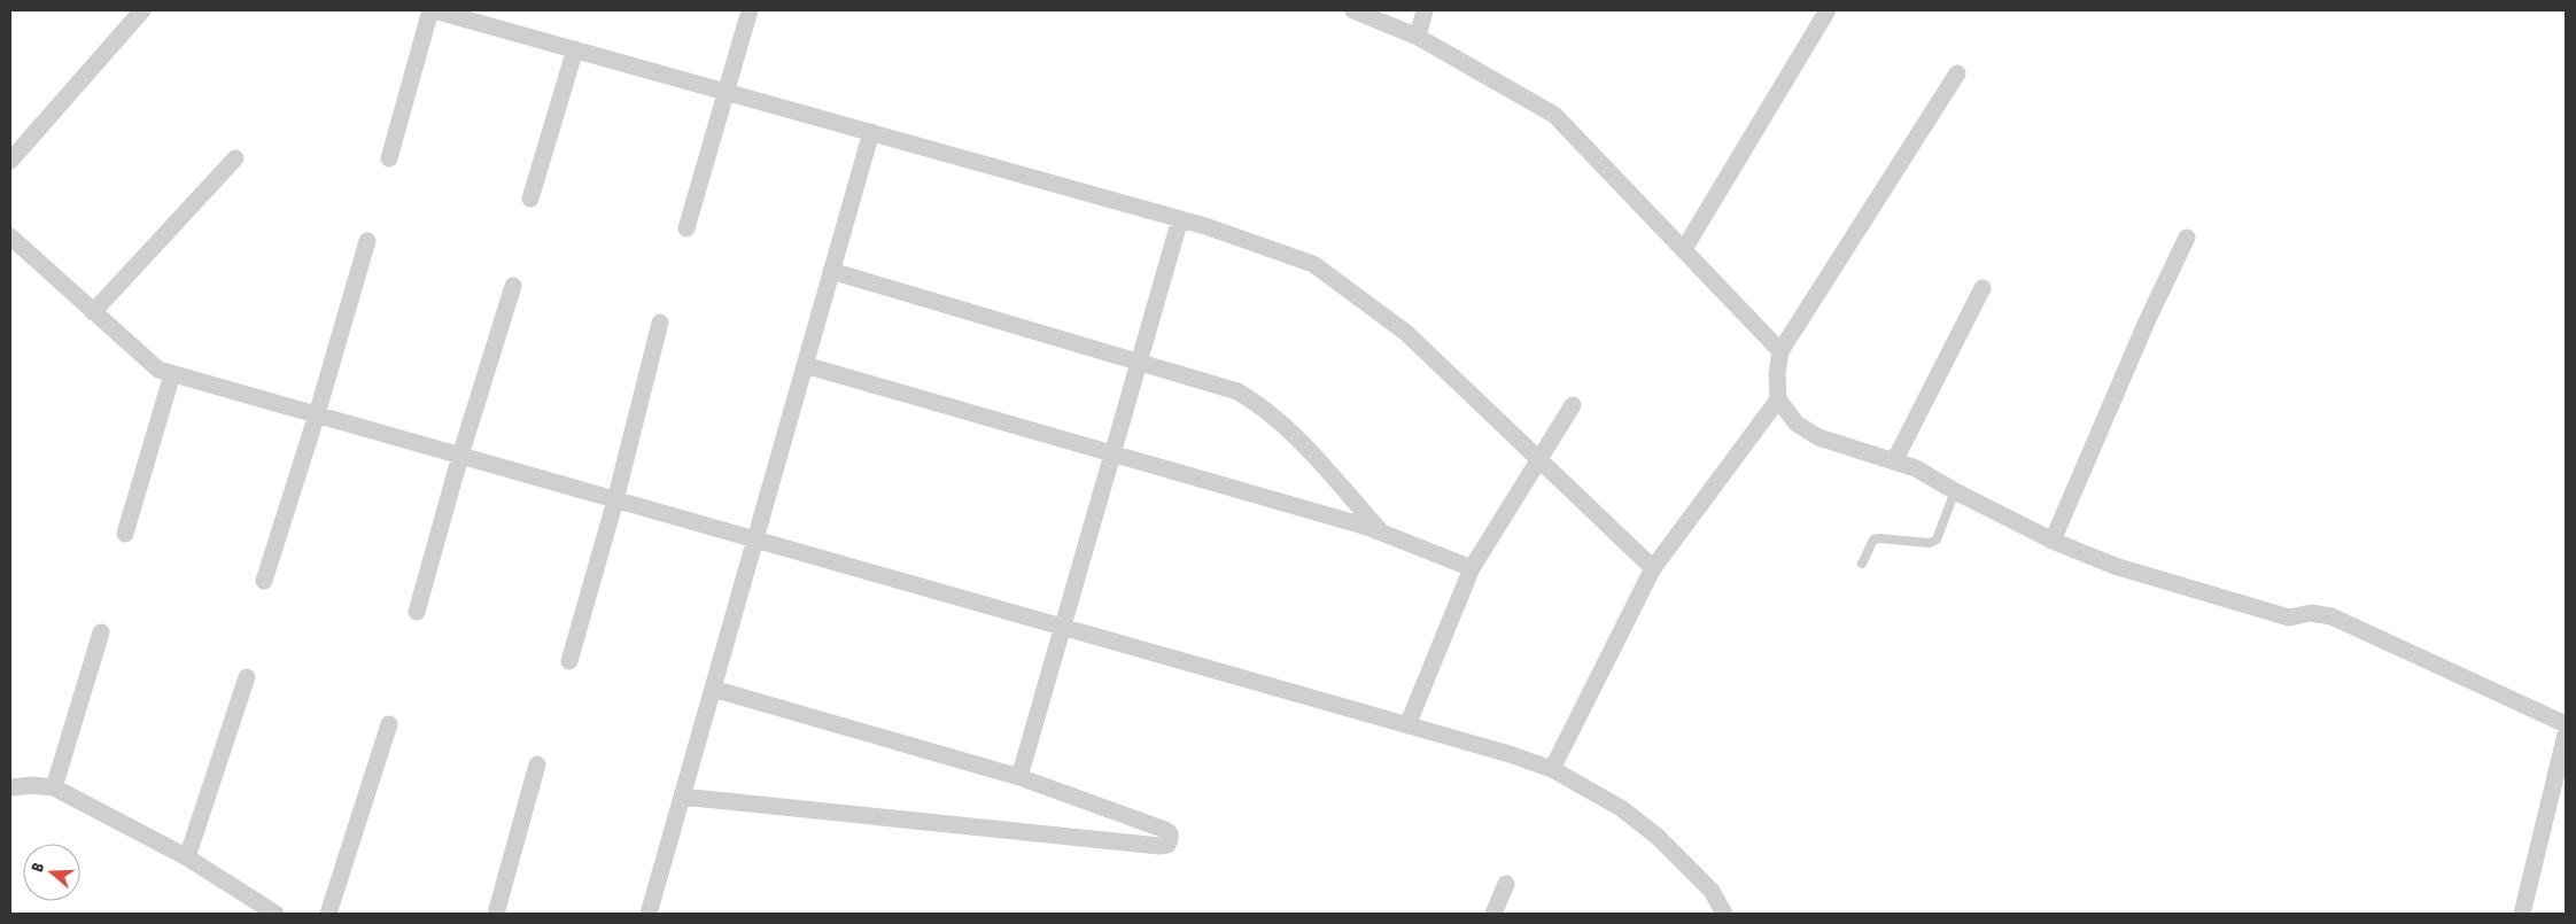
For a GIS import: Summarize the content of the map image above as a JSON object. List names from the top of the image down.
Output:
{
  "north": "left"
}
